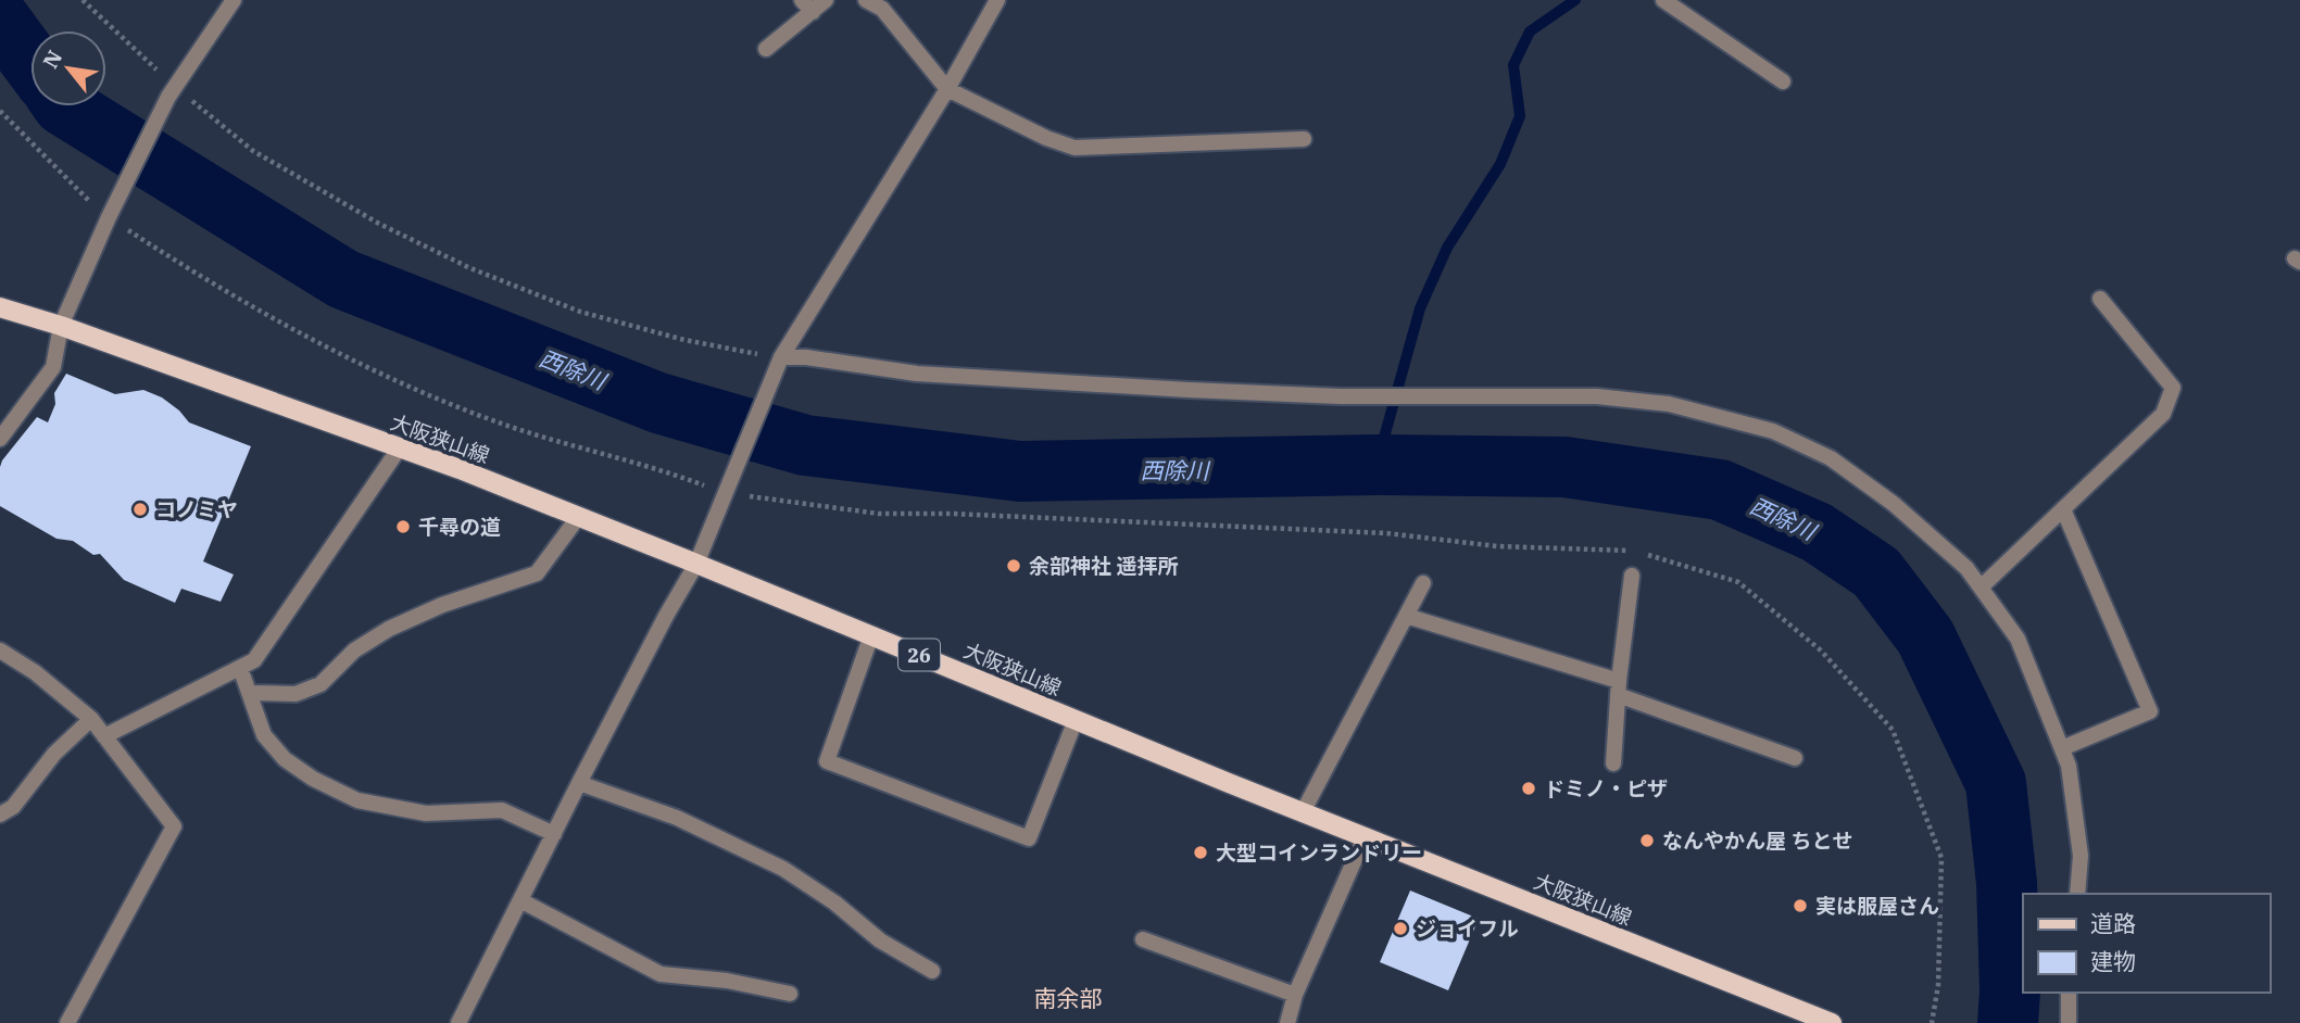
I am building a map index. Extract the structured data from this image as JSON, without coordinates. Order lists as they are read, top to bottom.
{
  "streets": {
    "main road": ["大阪狭山線", "26"]
  },
  "districts": ["南余部"],
  "water": ["西除川"],
  "places": [
    "コノミヤ",
    "千尋の道",
    "余部神社 遥拝所",
    "ドミノ・ピザ",
    "なんやかん屋 ちとせ",
    "大型コインランドリー",
    "実は服屋さん",
    "ジョイフル"
  ],
  "legend": ["道路", "建物"],
  "north": "top left"
}
